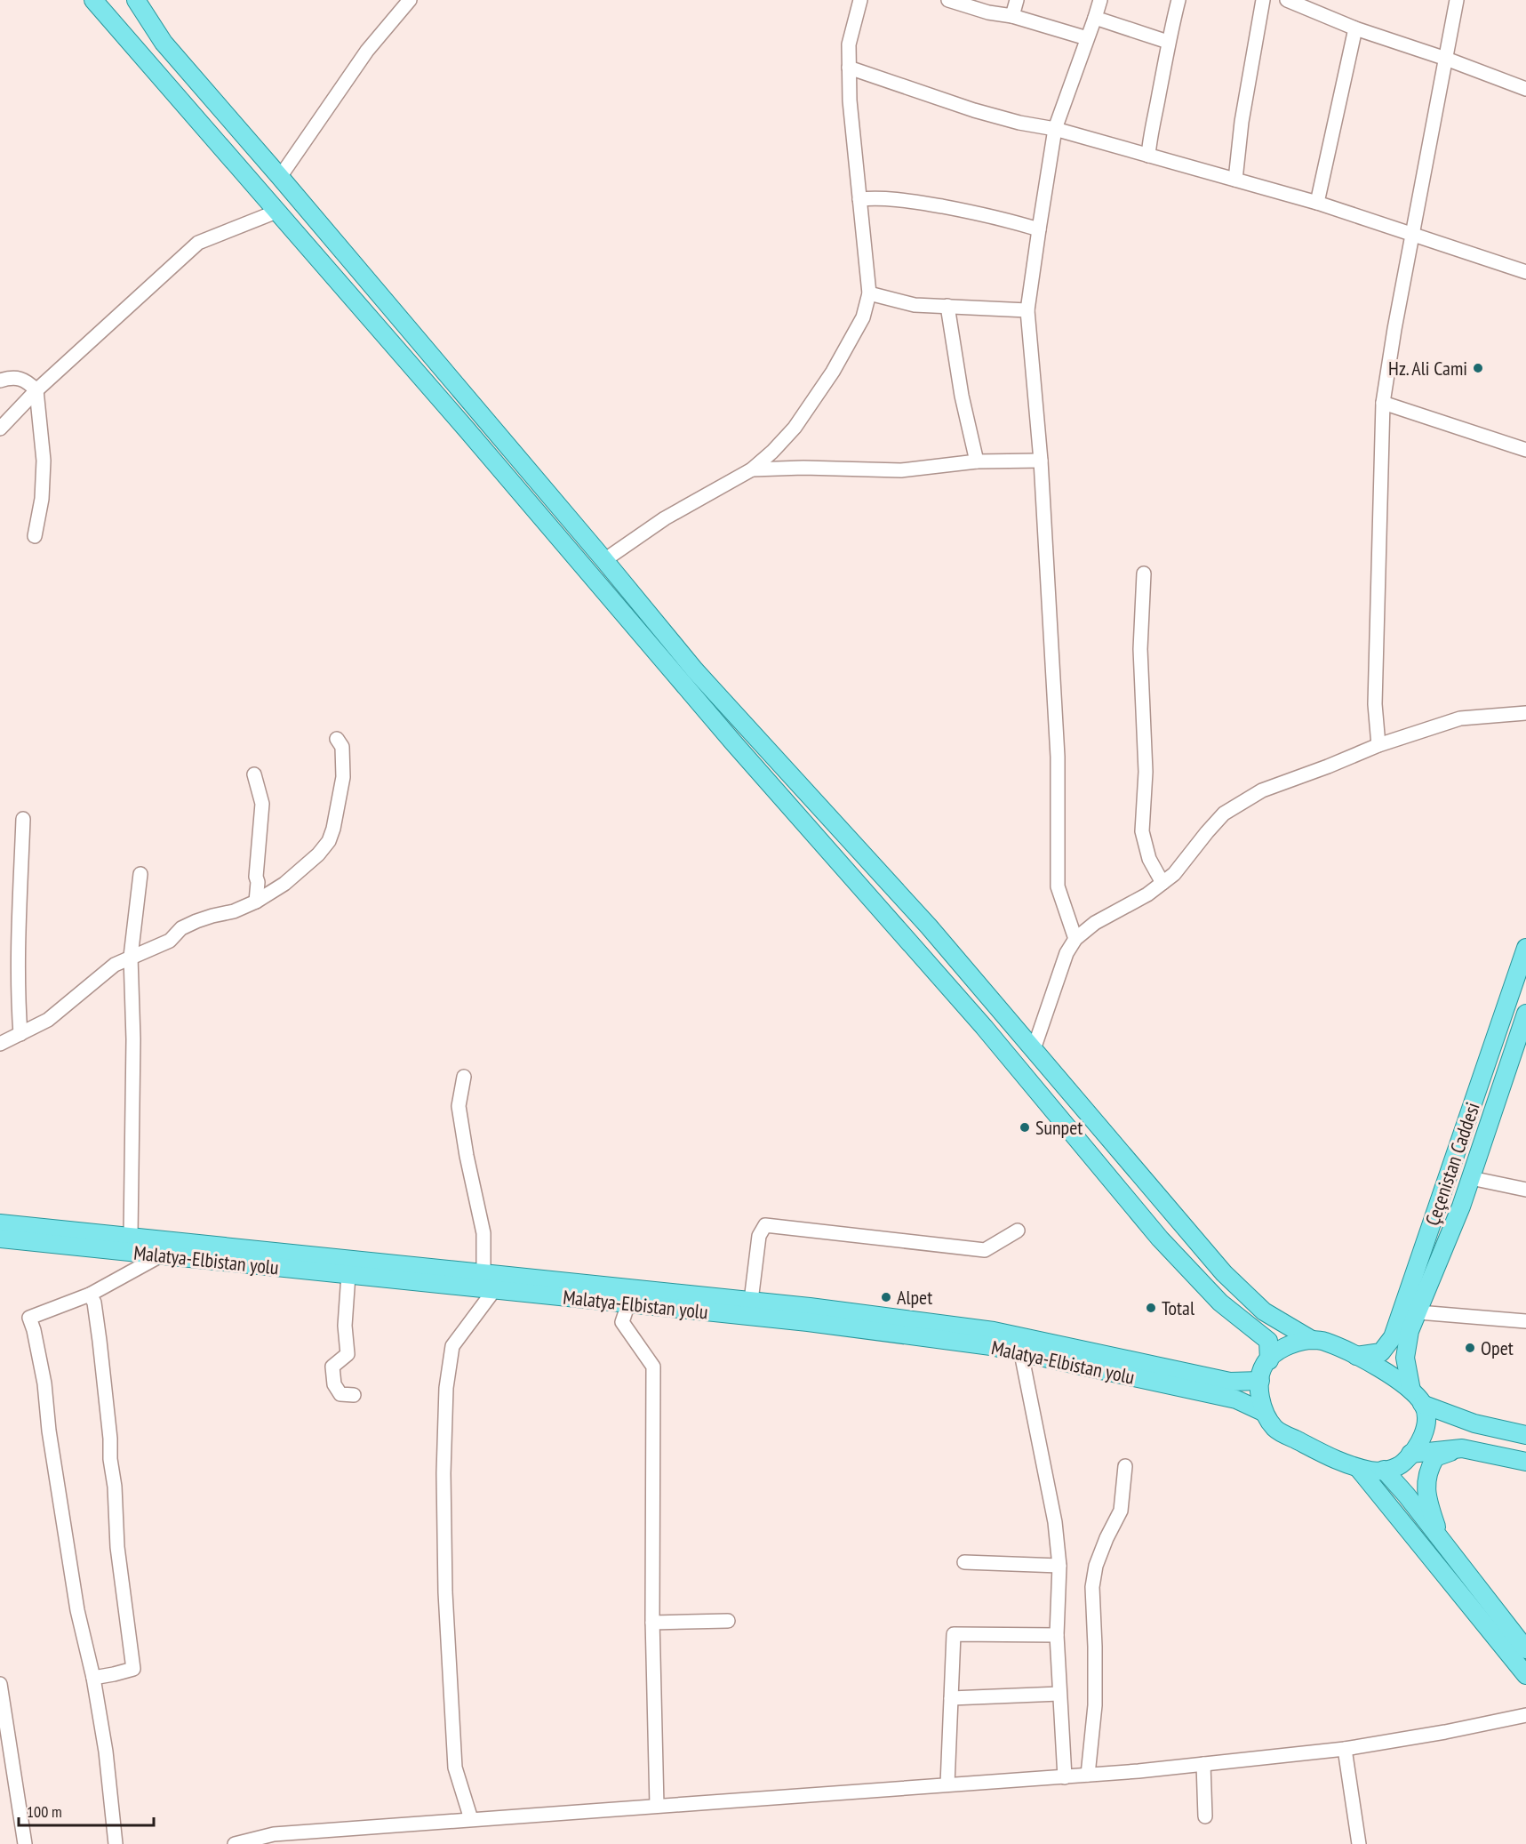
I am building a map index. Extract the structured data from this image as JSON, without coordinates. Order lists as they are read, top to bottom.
{
  "streets": {
    "main road": ["Çeçenistan Caddesi", "Malatya-Elbistan yolu"]
  },
  "crossings": [
    ["Çeçenistan Caddesi", "Malatya-Elbistan yolu"]
  ],
  "places": [
    "Hz. Ali Cami",
    "Sunpet",
    "Alpet",
    "Total",
    "Opet"
  ],
  "scale_bar": "100 m"
}
